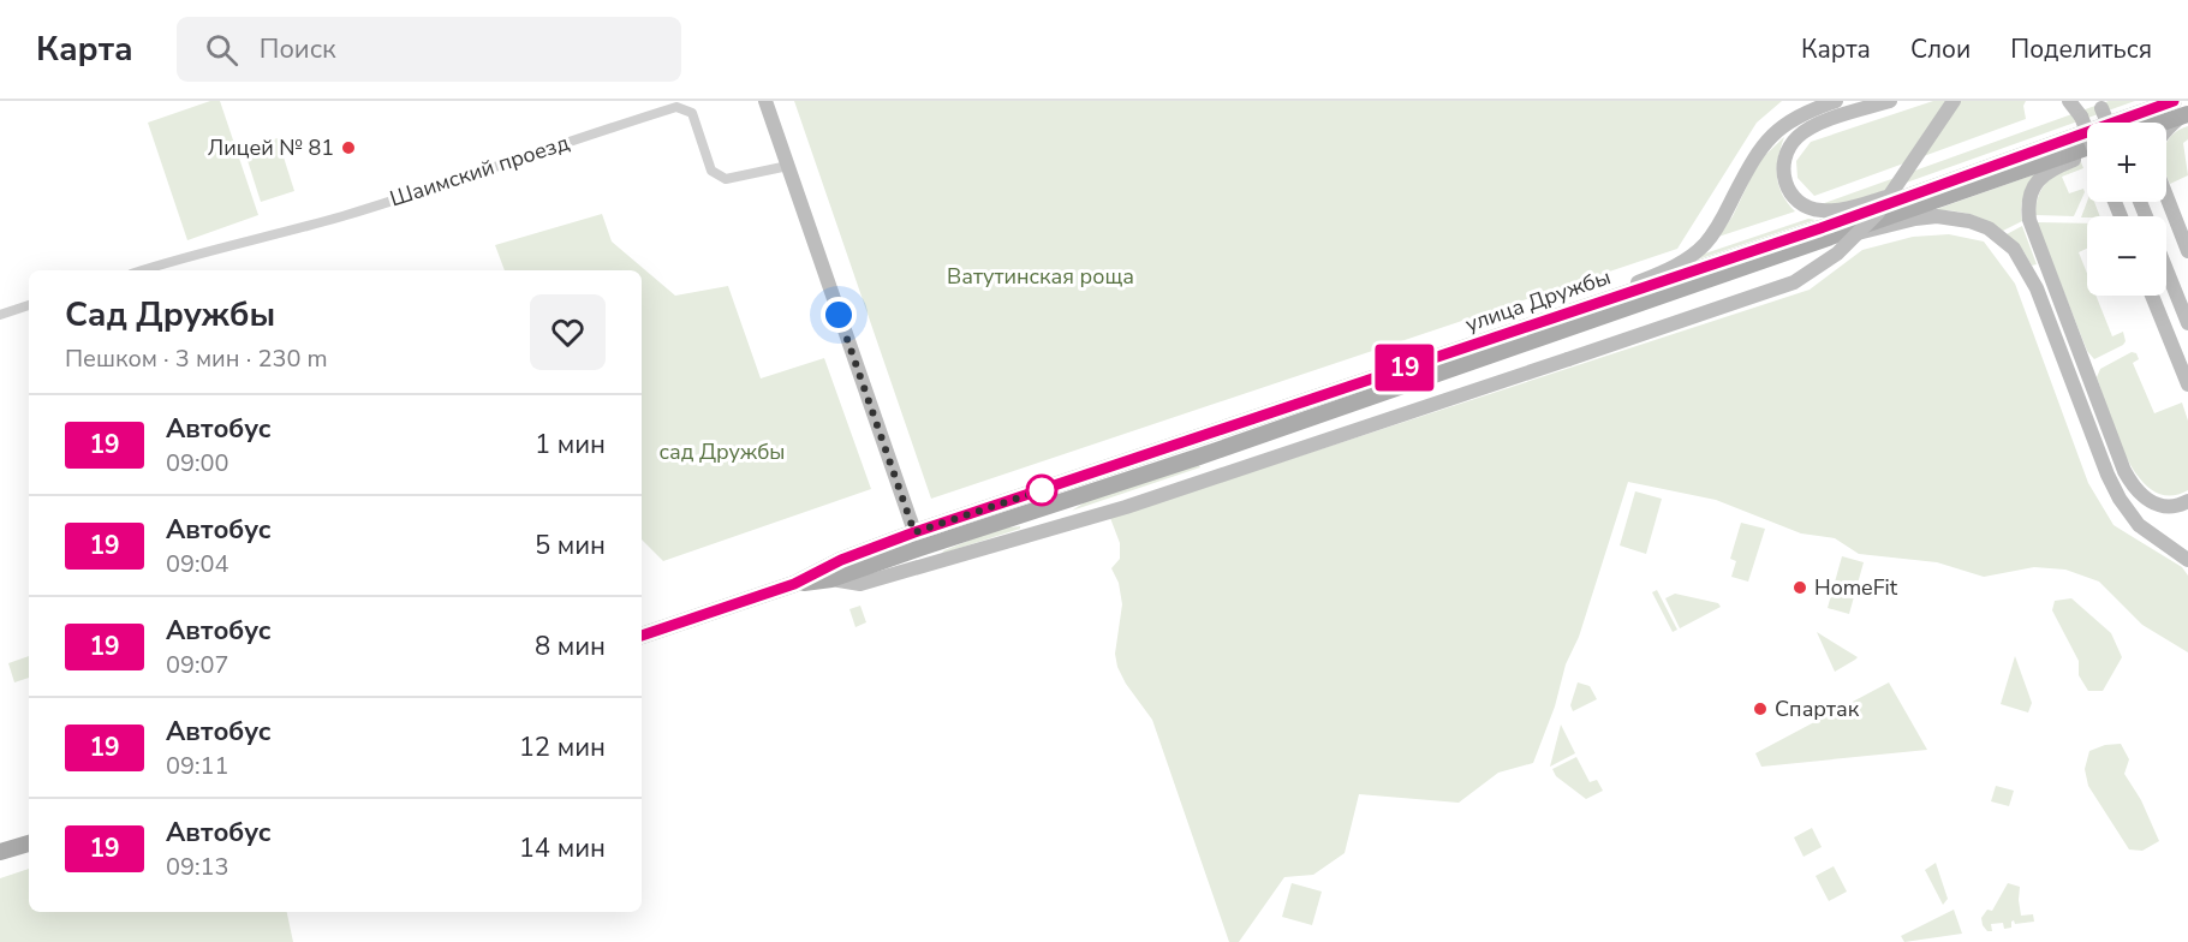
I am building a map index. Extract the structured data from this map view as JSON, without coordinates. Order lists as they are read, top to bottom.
{
  "streets": {
    "main road": ["улица Дружбы"],
    "street": ["Шаимский проезд"]
  },
  "parks": ["Ватутинская роща", "сад Дружбы"],
  "places": ["Лицей № 81", "HomeFit", "Спартак"],
  "lines": ["bus line 19"],
  "page": {
    "header": "Карта",
    "search": "Поиск",
    "nav": ["Карта", "Слои", "Поделиться"],
    "on_map": "19",
    "map_buttons": ["+", "−"],
    "heading": ["Сад Дружбы", "Пешком · 3 мин · 230 m"],
    "list": [
      {
        "mark": "19",
        "name": "Автобус",
        "note": "09:00",
        "value": "1 мин"
      },
      {
        "mark": "19",
        "name": "Автобус",
        "note": "09:04",
        "value": "5 мин"
      },
      {
        "mark": "19",
        "name": "Автобус",
        "note": "09:07",
        "value": "8 мин"
      },
      {
        "mark": "19",
        "name": "Автобус",
        "note": "09:11",
        "value": "12 мин"
      },
      {
        "mark": "19",
        "name": "Автобус",
        "note": "09:13",
        "value": "14 мин"
      }
    ]
  }
}
